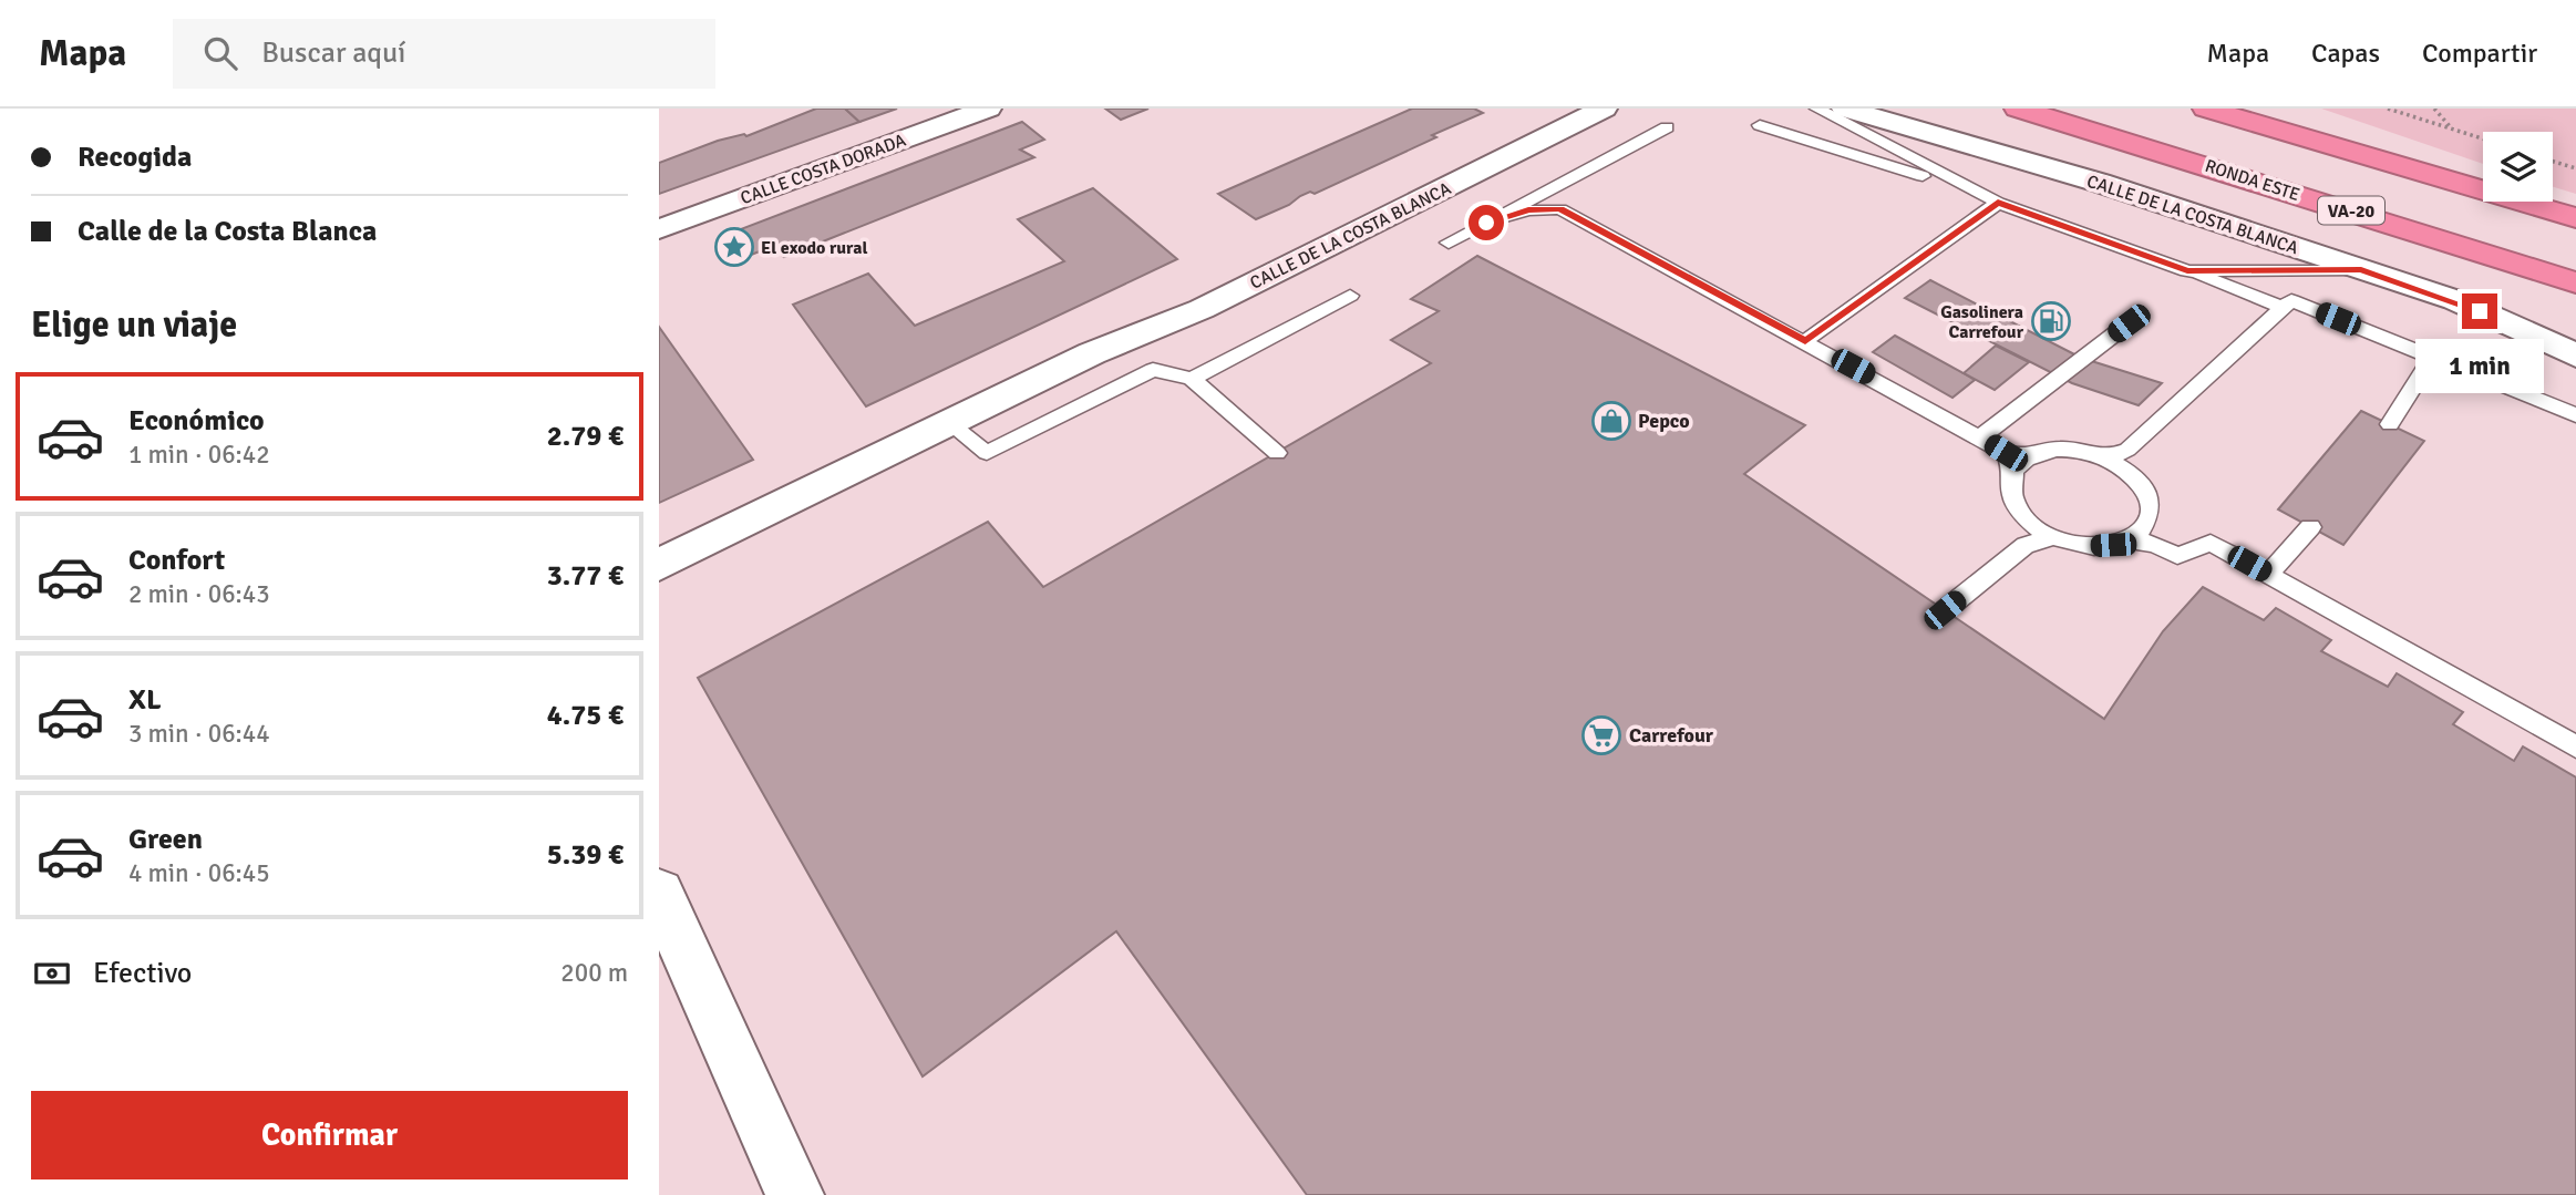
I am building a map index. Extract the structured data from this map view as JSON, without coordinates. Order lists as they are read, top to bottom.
{
  "streets": {
    "highway": ["RONDA ESTE", "VA-20"],
    "street": ["CALLE COSTA DORADA", "CALLE DE LA COSTA BLANCA"]
  },
  "places": {
    "place": ["El exodo rural"],
    "fuel station": ["Gasolinera Carrefour"],
    "shop": ["Pepco"],
    "supermarket": ["Carrefour"]
  },
  "page": {
    "header": "Mapa",
    "search": "Buscar aquí",
    "nav": ["Mapa", "Capas", "Compartir"],
    "banner": ["Recogida", "Calle de la Costa Blanca"],
    "heading": "Elige un viaje",
    "bubble": "1 min",
    "list": [
      {
        "name": "Económico",
        "note": "1 min · 06:42",
        "value": "2.79 €"
      },
      {
        "name": "Confort",
        "note": "2 min · 06:43",
        "value": "3.77 €"
      },
      {
        "name": "XL",
        "note": "3 min · 06:44",
        "value": "4.75 €"
      },
      {
        "name": "Green",
        "note": "4 min · 06:45",
        "value": "5.39 €"
      }
    ],
    "pay": ["Efectivo", "200 m"],
    "buttons": "Confirmar"
  }
}
